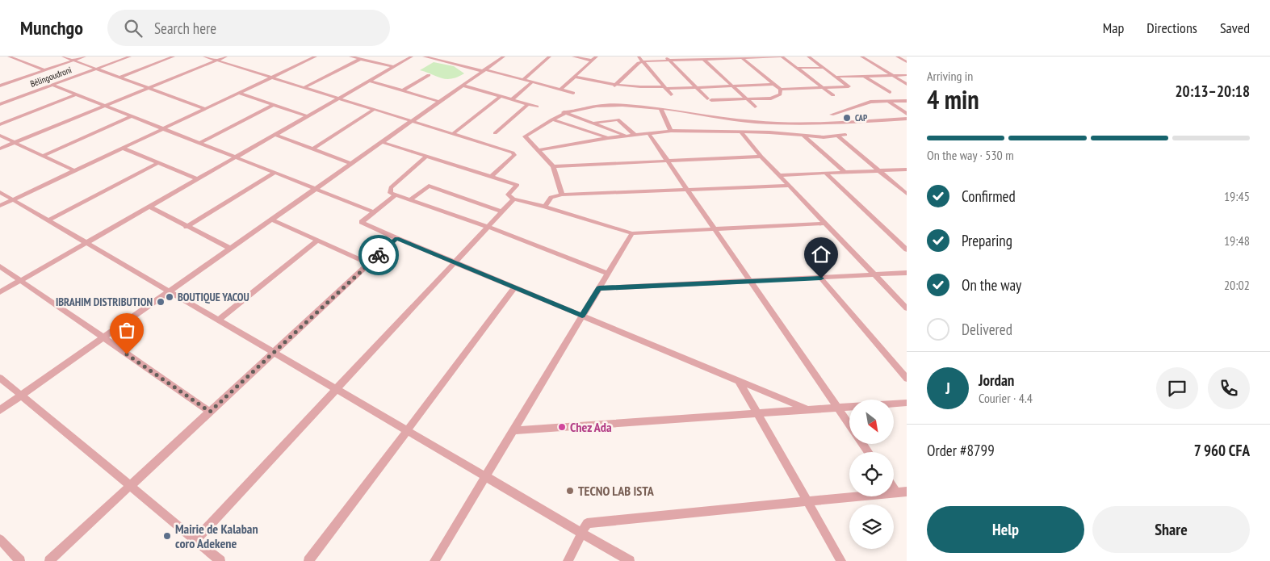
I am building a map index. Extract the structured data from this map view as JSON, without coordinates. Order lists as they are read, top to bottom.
{
  "streets": {
    "street": ["Bélingoudroni"]
  },
  "places": [
    "CAP",
    "BOUTIQUE YACOU",
    "IBRAHIM DISTRIBUTION",
    "Chez Ada",
    "TECNO LAB ISTA",
    "Mairie de Kalaban coro Adekene"
  ],
  "north": "bottom right",
  "page": {
    "header": "Munchgo",
    "search": "Search here",
    "nav": ["Map", "Directions", "Saved"],
    "heading": ["4 min", "Arriving in", "20:13–20:18"],
    "panel": [
      "Jordan",
      "Courier · 4.4",
      "Order #8799",
      "7 960 CFA"
    ],
    "bar": "On the way · 530 m",
    "list": [
      ["Confirmed", "19:45"],
      ["Preparing", "19:48"],
      ["On the way", "20:02"],
      "Delivered"
    ],
    "round": "J",
    "buttons": ["Help", "Share"]
  }
}
